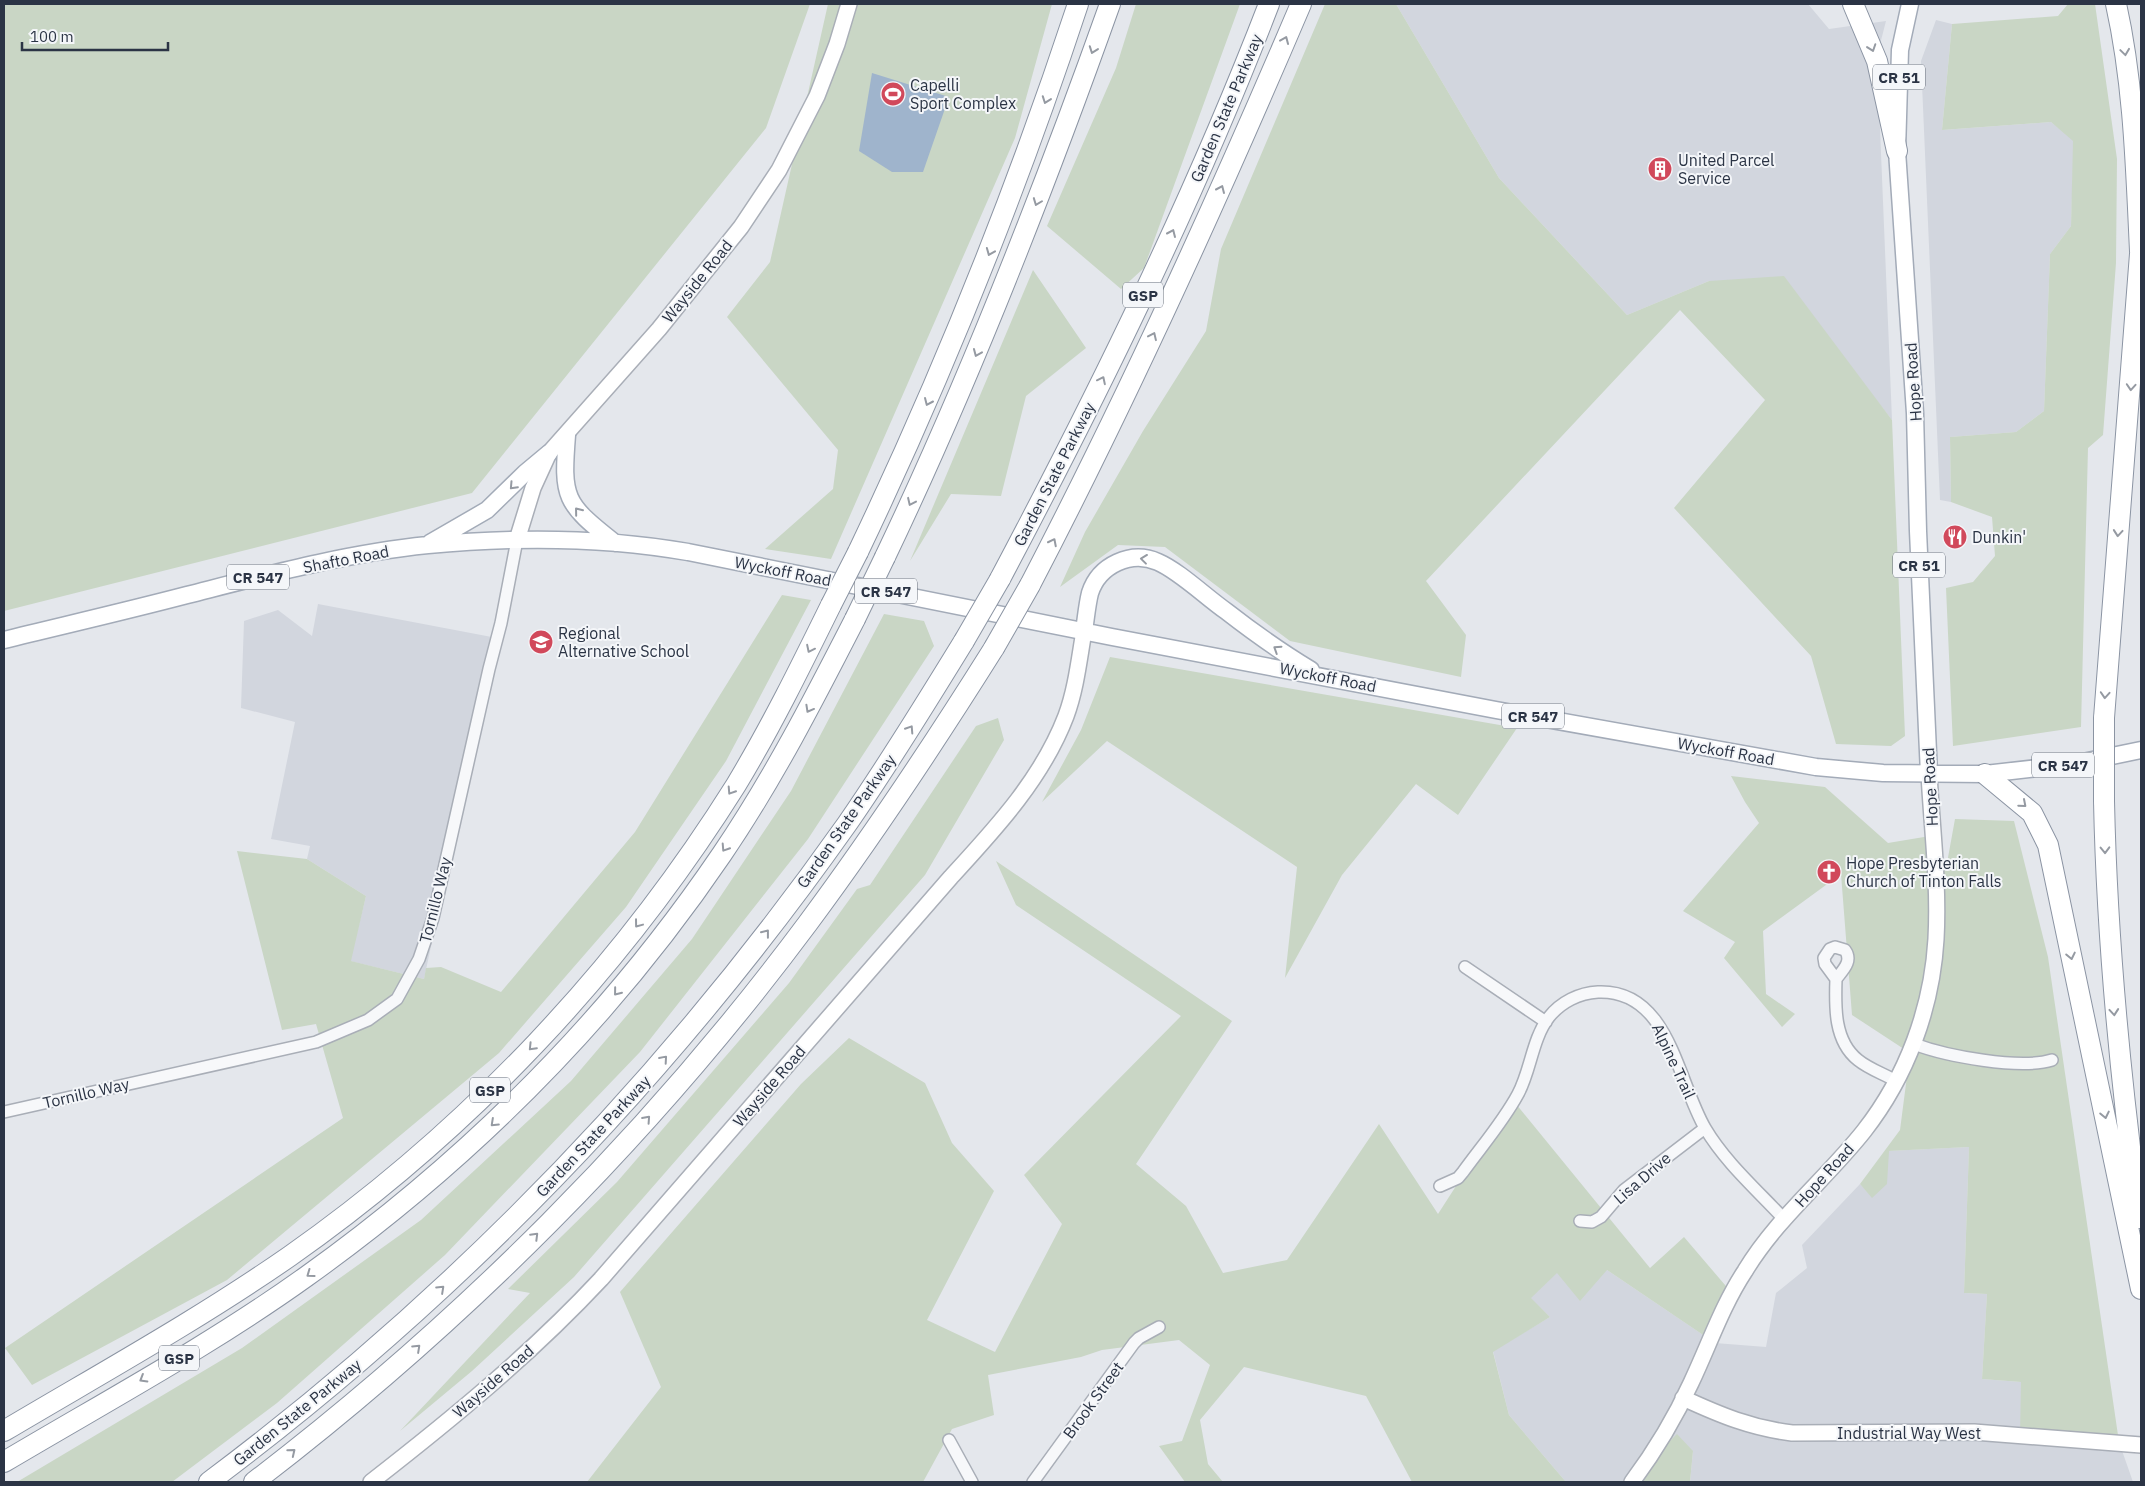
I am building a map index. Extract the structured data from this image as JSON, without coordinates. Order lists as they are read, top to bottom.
{
  "streets": {
    "highway": ["Garden State Parkway", "GSP"],
    "main road": [
      "CR 51",
      "Hope Road",
      "Shafto Road",
      "Wyckoff Road",
      "CR 547"
    ],
    "street": [
      "Wayside Road",
      "Tornillo Way",
      "Alpine Trail",
      "Lisa Drive",
      "Brook Street",
      "Industrial Way West"
    ]
  },
  "crossings": [
    ["Wayside Road", "Shafto Road"],
    ["Wayside Road", "Wyckoff Road"],
    ["Wayside Road", "Tornillo Way"],
    ["Hope Road", "Wyckoff Road"],
    ["Hope Road", "Alpine Trail"],
    ["Hope Road", "Industrial Way West"],
    ["Shafto Road", "Wyckoff Road"],
    ["Shafto Road", "Tornillo Way"],
    ["Wyckoff Road", "Tornillo Way"],
    ["Alpine Trail", "Lisa Drive"]
  ],
  "places": {
    "sports": ["Capelli Sport Complex"],
    "building": ["United Parcel Service"],
    "restaurant": ["Dunkin'"],
    "school or university": ["Regional Alternative School"],
    "church": ["Hope Presbyterian Church of Tinton Falls"]
  },
  "scale_bar": "100 m"
}
